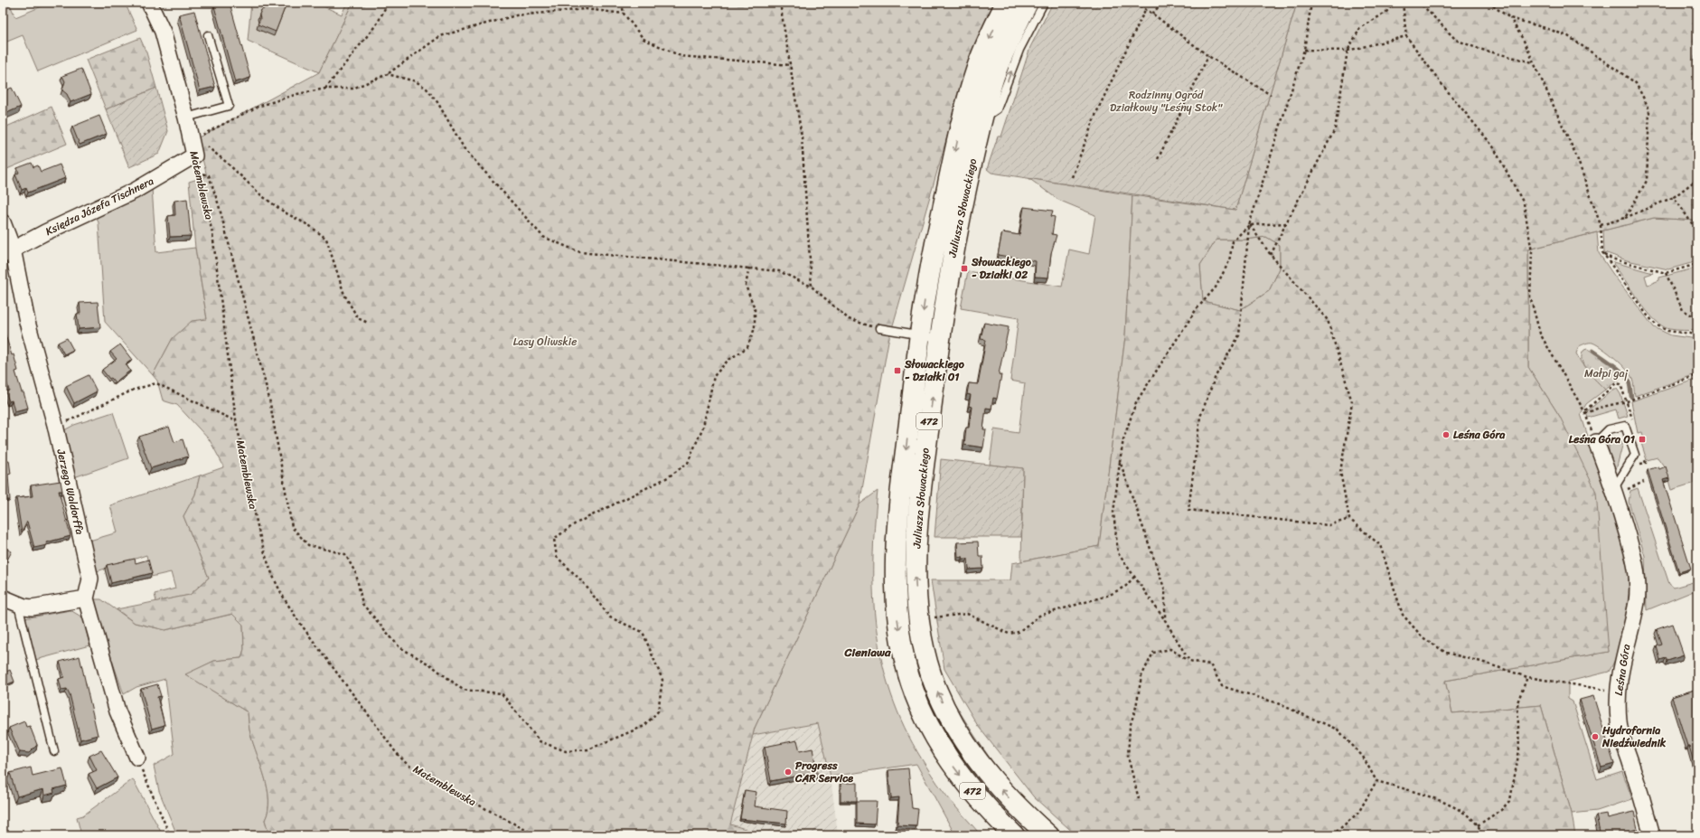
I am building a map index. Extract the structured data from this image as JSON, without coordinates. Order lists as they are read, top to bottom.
{
  "streets": {
    "main road": ["Juliusza Słowackiego", "472"],
    "street": [
      "Matemblewska",
      "Księdza Józefa Tischnera",
      "Jerzego Waldorffa",
      "Leśna Góra"
    ]
  },
  "crossings": [
    ["Matemblewska", "Księdza Józefa Tischnera"],
    ["Księdza Józefa Tischnera", "Jerzego Waldorffa"]
  ],
  "districts": ["Cieniawa"],
  "parks": ["Rodzinny Ogród Działkowy \"Leśny Stok\"", "Lasy Oliwskie", "Małpi gaj"],
  "places": {
    "transit": ["Słowackiego - Działki 02", "Słowackiego - Działki 01", "Leśna Góra 01"],
    "other": ["Leśna Góra", "Hydrofornia Niedźwiednik", "Progress CAR Service"]
  }
}
